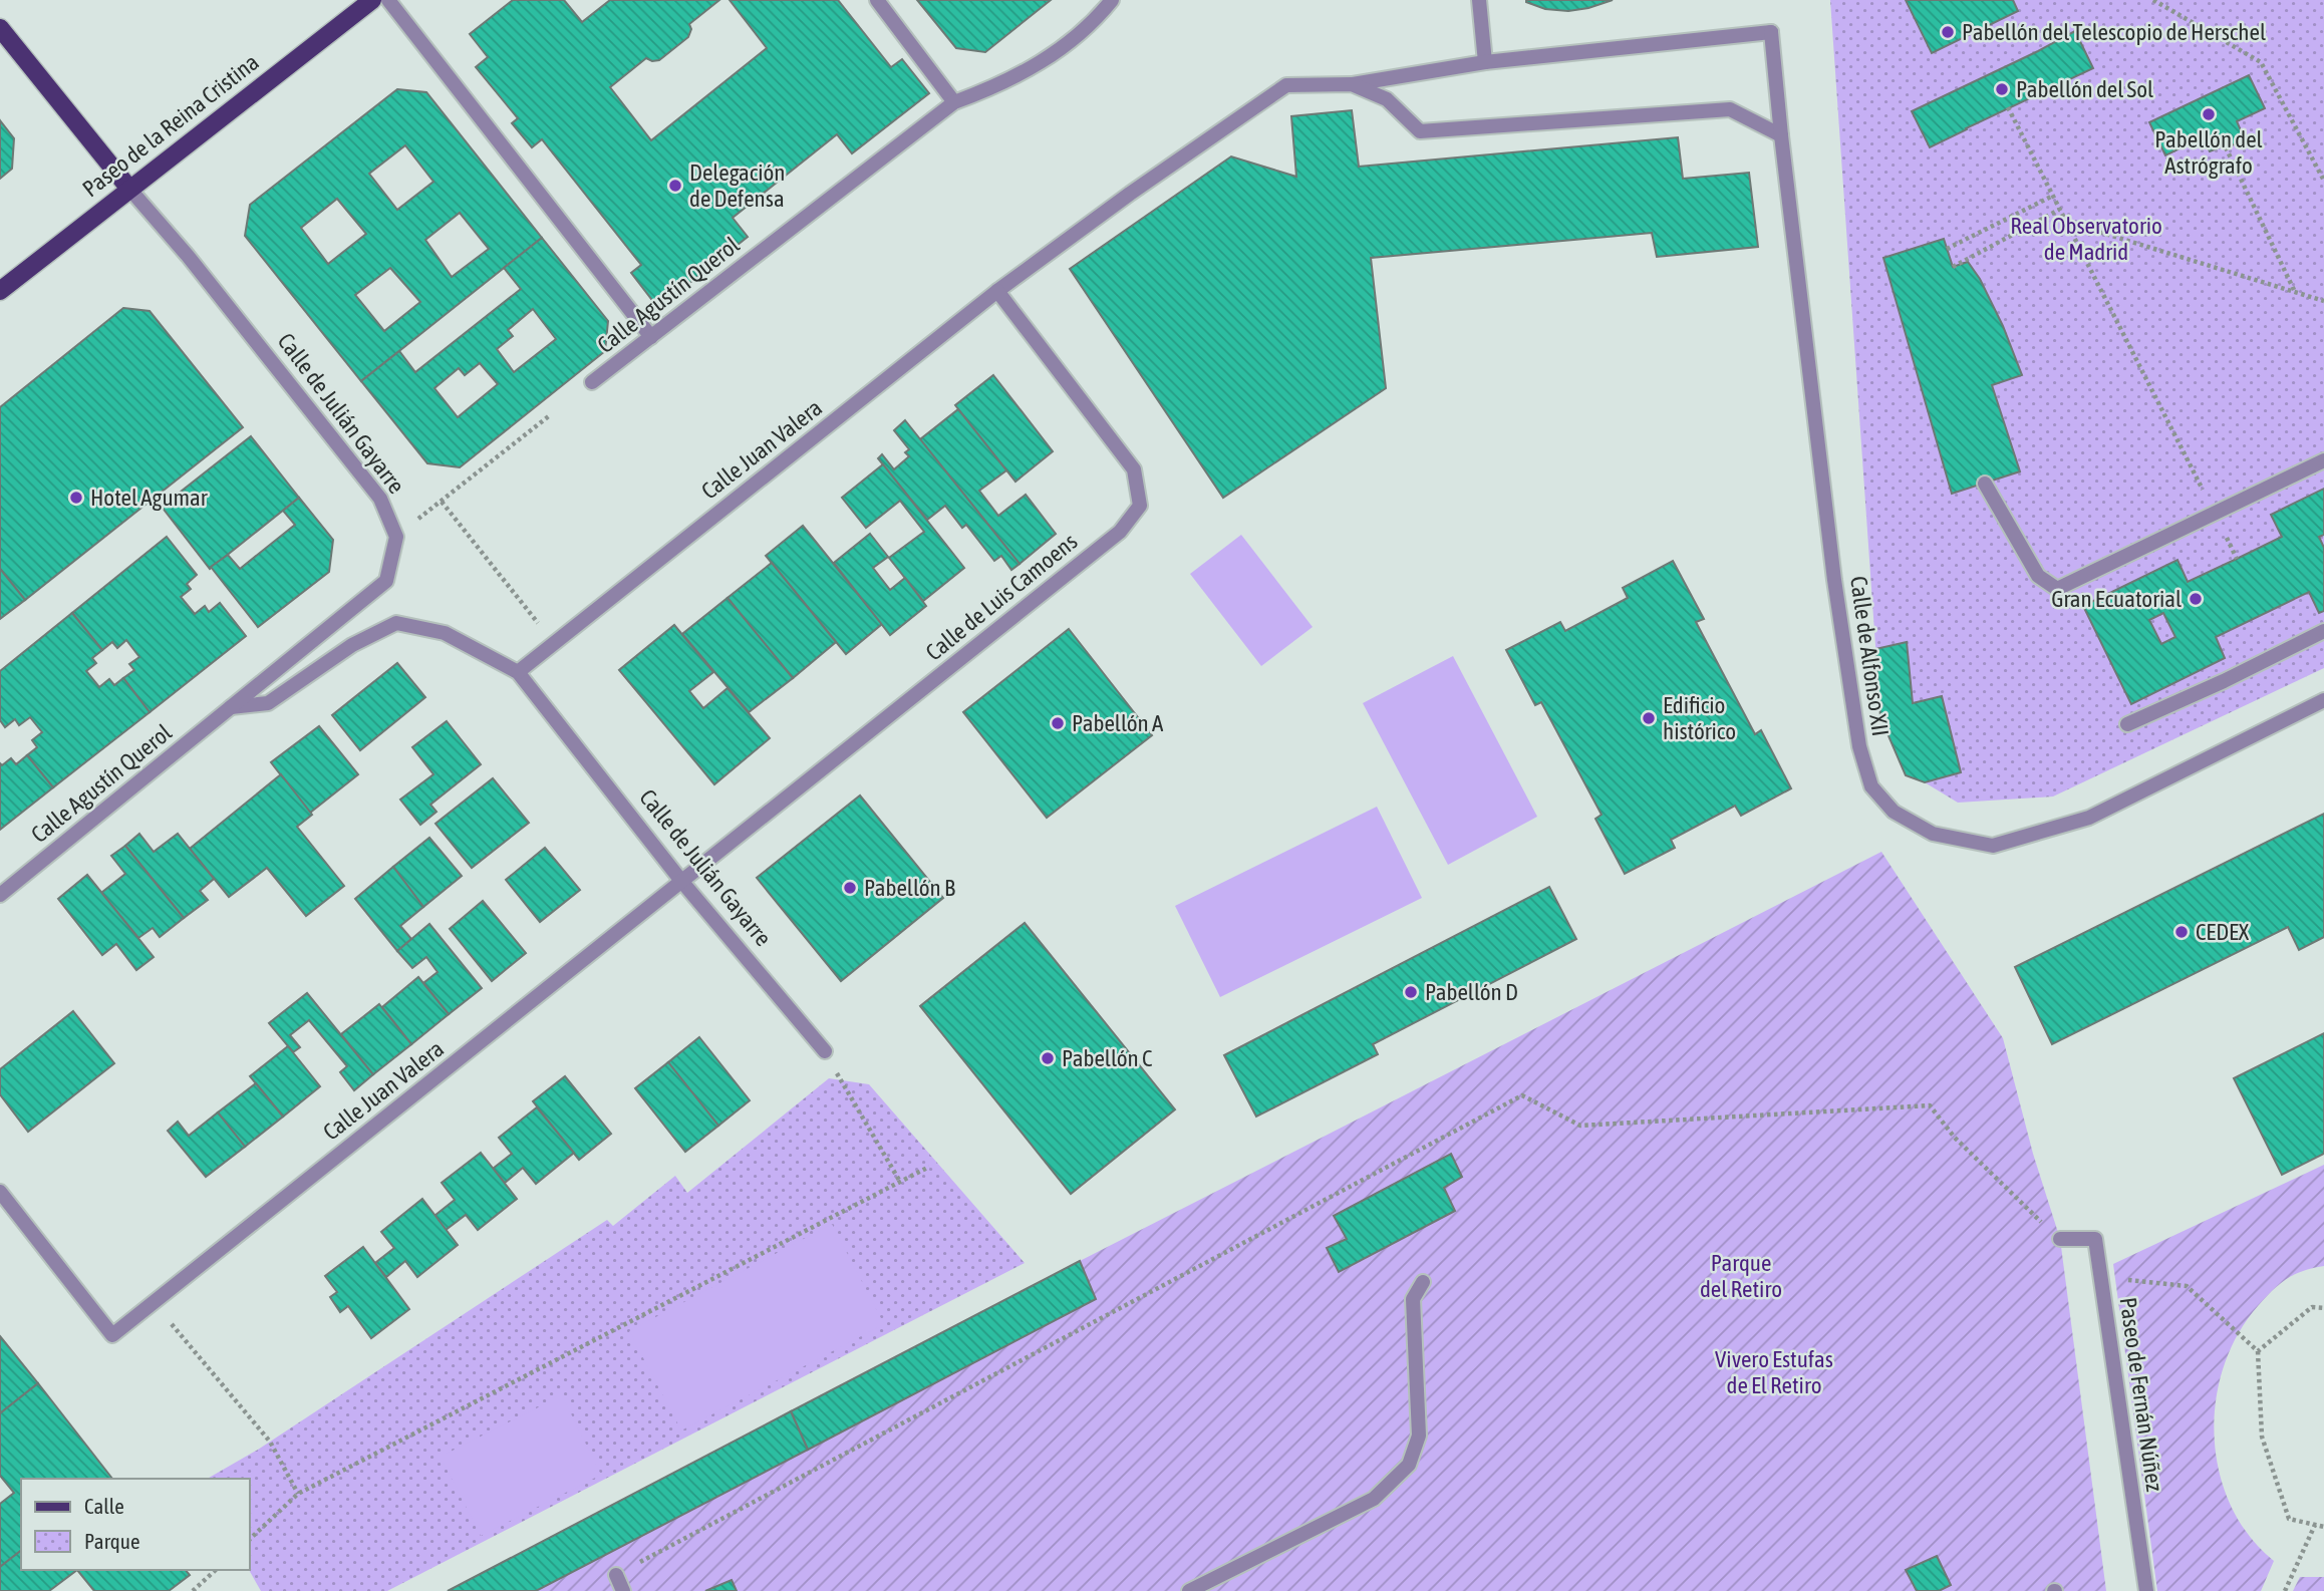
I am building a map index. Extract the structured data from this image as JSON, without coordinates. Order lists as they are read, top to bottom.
{
  "streets": {
    "main road": ["Paseo de la Reina Cristina", "Calle de Julián Gayarre"],
    "street": [
      "Calle Agustín Querol",
      "Calle Juan Valera",
      "Calle de Luis Camoens",
      "Calle de Alfonso XII",
      "Paseo de Fernán Núñez"
    ]
  },
  "crossings": [
    ["Paseo de la Reina Cristina", "Calle de Julián Gayarre"],
    ["Calle Agustín Querol", "Calle de Julián Gayarre"],
    ["Calle de Julián Gayarre", "Calle Juan Valera"],
    ["Calle de Julián Gayarre", "Calle de Luis Camoens"],
    ["Calle Juan Valera", "Calle de Luis Camoens"],
    ["Calle Juan Valera", "Calle de Alfonso XII"]
  ],
  "parks": ["Real Observatorio de Madrid", "Parque del Retiro", "Vivero Estufas de El Retiro"],
  "places": [
    "Pabellón del Telescopio de Herschel",
    "Pabellón del Sol",
    "Pabellón del Astrógrafo",
    "Delegación de Defensa",
    "Hotel Agumar",
    "Gran Ecuatorial",
    "Edificio histórico",
    "Pabellón A",
    "Pabellón B",
    "CEDEX",
    "Pabellón D",
    "Pabellón C"
  ],
  "legend": ["Calle", "Parque"]
}
